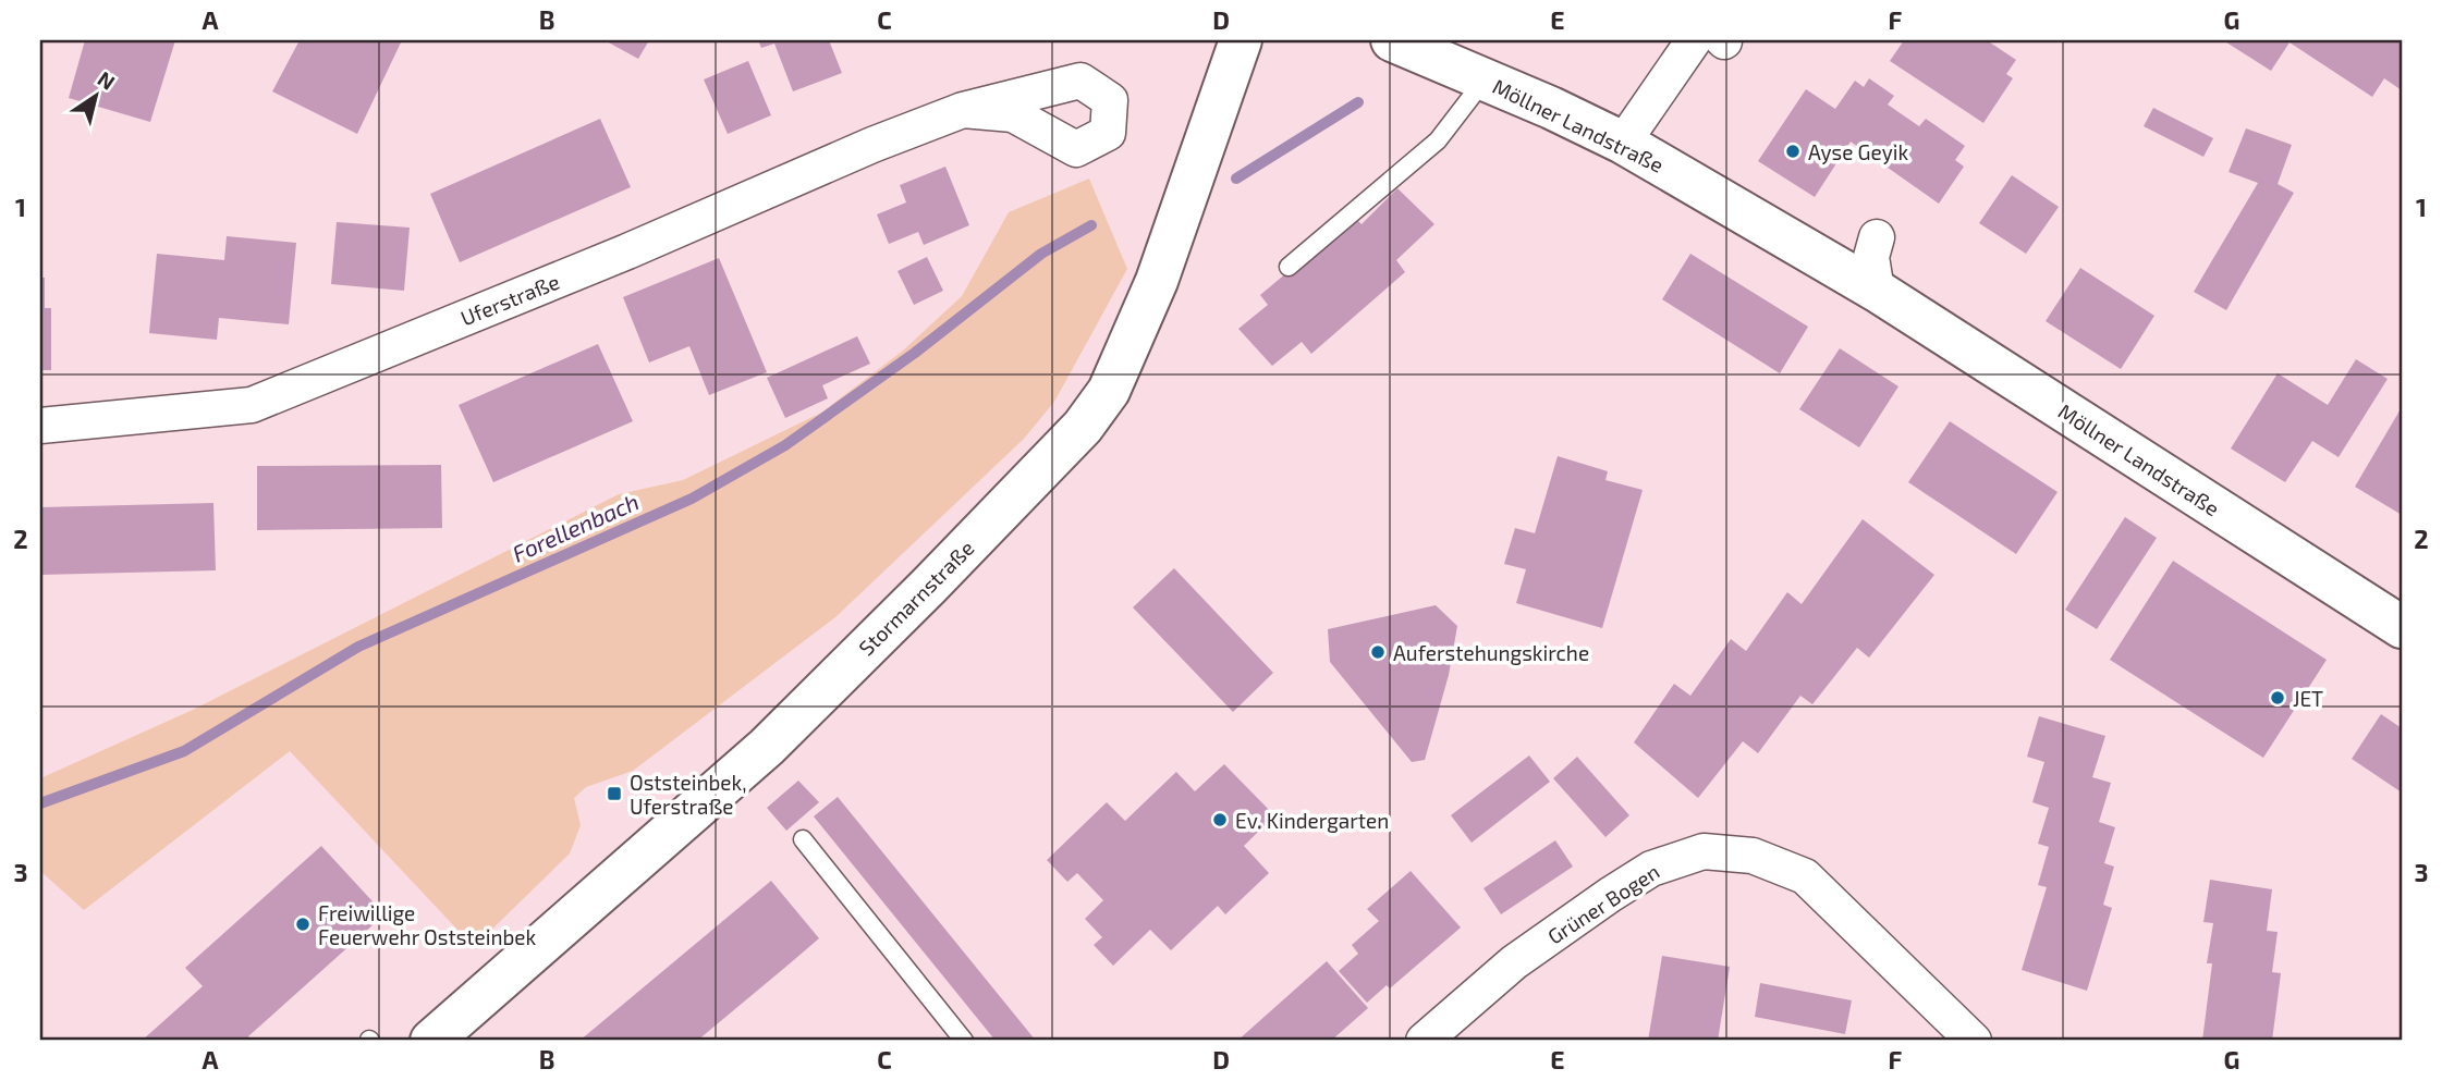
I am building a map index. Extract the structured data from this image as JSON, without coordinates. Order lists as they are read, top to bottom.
{
  "streets": {
    "street": [
      "Möllner Landstraße",
      "Uferstraße",
      "Stormarnstraße",
      "Grüner Bogen"
    ]
  },
  "water": ["Forellenbach"],
  "places": {
    "other": [
      "Ayse Geyik",
      "Auferstehungskirche",
      "JET",
      "Ev. Kindergarten",
      "Freiwillige Feuerwehr Oststeinbek"
    ],
    "transit": ["Oststeinbek, Uferstraße"]
  },
  "north": "top right",
  "grid": {
    "columns": [
      "A",
      "B",
      "C",
      "D",
      "E",
      "F",
      "G"
    ],
    "rows": ["1", "2", "3"]
  }
}
